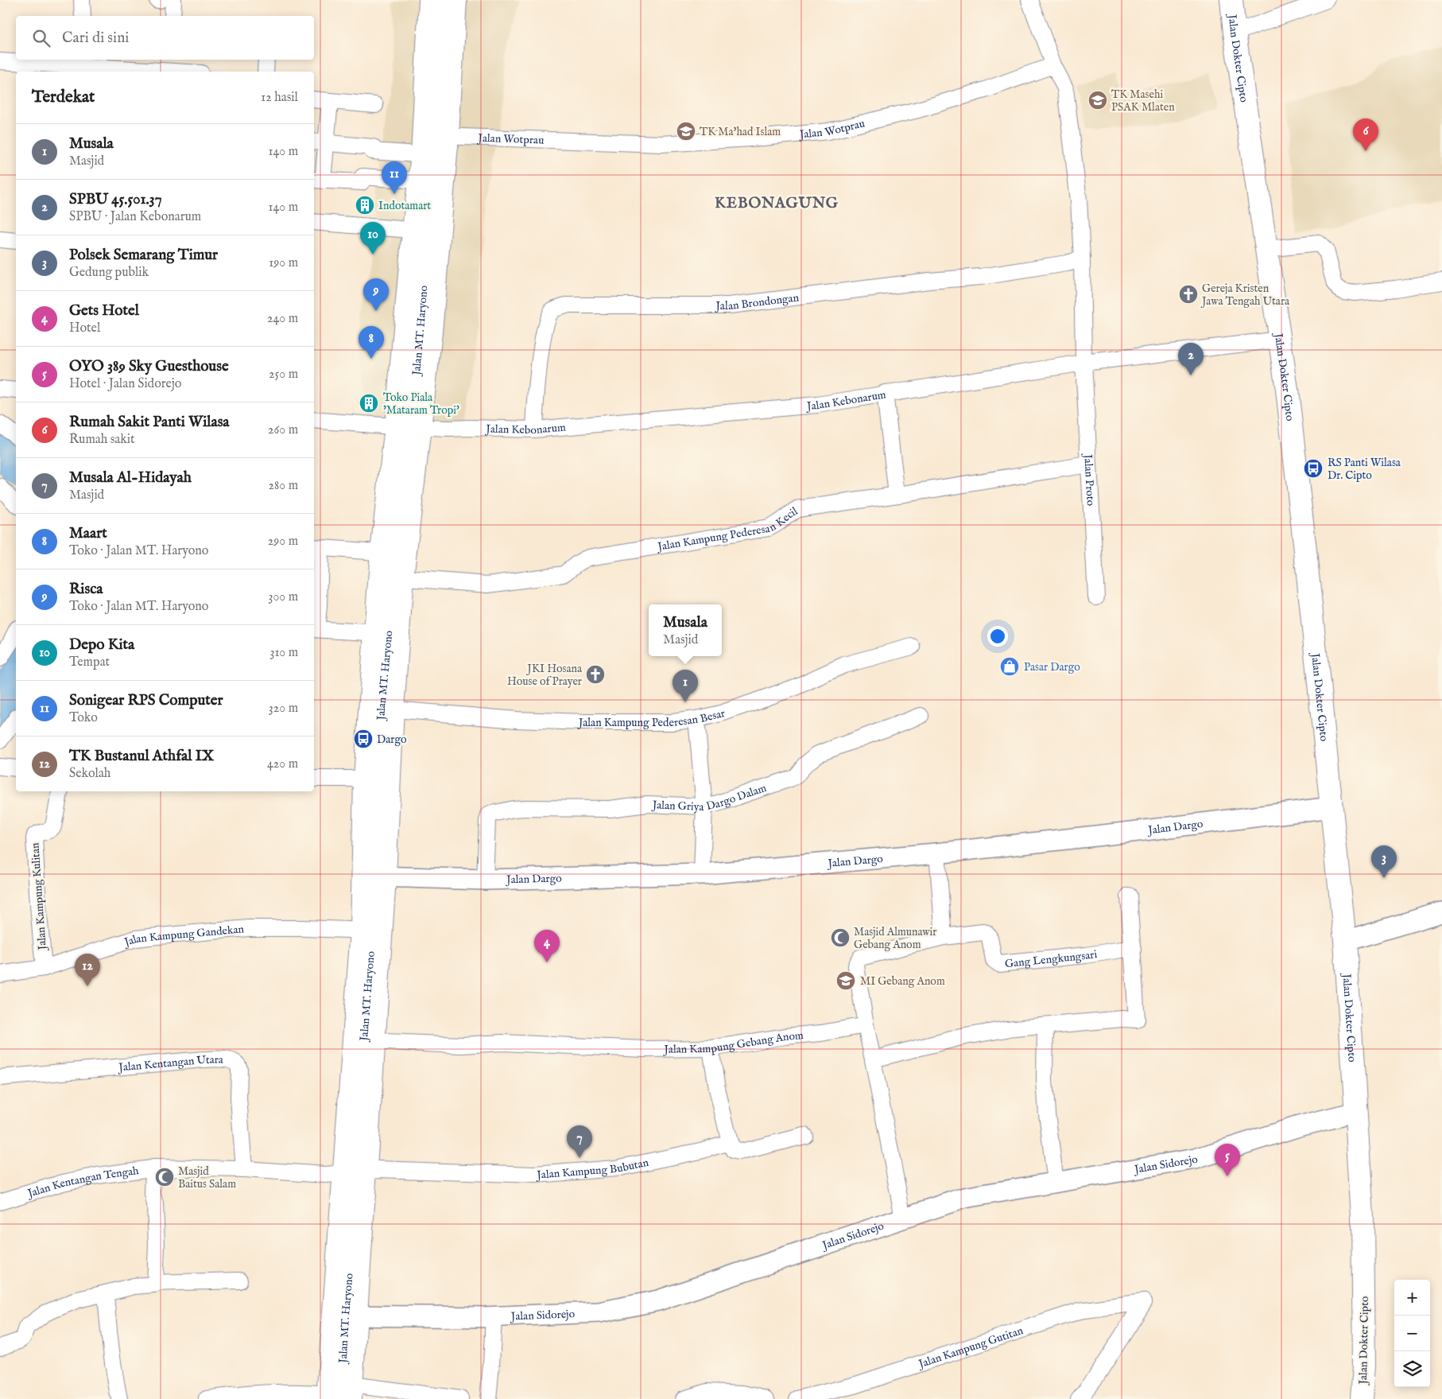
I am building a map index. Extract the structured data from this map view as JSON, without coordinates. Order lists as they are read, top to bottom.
{
  "streets": {
    "main road": ["Jalan Dokter Cipto", "Jalan MT. Haryono"],
    "street": [
      "Jalan Wotprau",
      "Jalan Brondongan",
      "Jalan Kebonarum",
      "Jalan Proto",
      "Jalan Kampung Pederesan Kecil",
      "Jalan Kampung Pederesan Besar",
      "Jalan Griya Dargo Dalam",
      "Jalan Dargo",
      "Jalan Kampung Kulitan",
      "Jalan Kampung Gandekan",
      "Gang Lengkungsari",
      "Jalan Kampung Gebang Anom",
      "Jalan Kentangan Utara",
      "Jalan Sidorejo",
      "Jalan Kampung Bubutan",
      "Jalan Kentangan Tengah",
      "Jalan Kampung Gutitan"
    ]
  },
  "crossings": [
    ["Jalan Dokter Cipto", "Jalan Kebonarum"],
    ["Jalan Dokter Cipto", "Jalan Dargo"],
    ["Jalan Dokter Cipto", "Jalan Sidorejo"],
    ["Jalan Wotprau", "Jalan MT. Haryono"],
    ["Jalan Wotprau", "Jalan Proto"],
    ["Jalan Brondongan", "Jalan Kebonarum"],
    ["Jalan Brondongan", "Jalan Proto"],
    ["Jalan MT. Haryono", "Jalan Kebonarum"],
    ["Jalan MT. Haryono", "Jalan Kampung Pederesan Kecil"],
    ["Jalan MT. Haryono", "Jalan Kampung Pederesan Besar"],
    ["Jalan MT. Haryono", "Jalan Dargo"],
    ["Jalan MT. Haryono", "Jalan Kampung Gandekan"],
    ["Jalan MT. Haryono", "Jalan Kampung Gebang Anom"],
    ["Jalan MT. Haryono", "Jalan Sidorejo"],
    ["Jalan MT. Haryono", "Jalan Kampung Bubutan"],
    ["Jalan MT. Haryono", "Jalan Kentangan Tengah"],
    ["Jalan Kebonarum", "Jalan Proto"],
    ["Jalan Proto", "Jalan Kampung Pederesan Kecil"],
    ["Jalan Griya Dargo Dalam", "Jalan Dargo"],
    ["Jalan Kampung Kulitan", "Jalan Kampung Gandekan"],
    ["Jalan Kentangan Utara", "Jalan Kentangan Tengah"],
    ["Jalan Kampung Bubutan", "Jalan Kentangan Tengah"]
  ],
  "districts": ["KEBONAGUNG"],
  "places": {
    "school or university": ["TK Masehi PSAK Mlaten", "TK Ma'had Islam", "MI Gebang Anom"],
    "building": ["Indotamart", "Toko Piala 'Mataram Tropi'"],
    "church": ["Gereja Kristen Jawa Tengah Utara", "JKI Hosana House of Prayer"],
    "bus stop": ["RS Panti Wilasa Dr. Cipto", "Dargo"],
    "shop": ["Pasar Dargo"],
    "mosque": ["Masjid Almunawir Gebang Anom", "Masjid Baitus Salam"]
  },
  "page": {
    "search": "Cari di sini",
    "heading": ["Terdekat", "12 hasil"],
    "pins": [
      "6",
      "11",
      "10",
      "9",
      "8",
      "2",
      "1",
      "3",
      "4",
      "12",
      "7",
      "5"
    ],
    "list": [
      {
        "mark": "1",
        "name": "Musala",
        "note": "Masjid",
        "value": "140 m"
      },
      {
        "mark": "2",
        "name": "SPBU 45.501.37",
        "note": "SPBU · Jalan Kebonarum",
        "value": "140 m"
      },
      {
        "mark": "3",
        "name": "Polsek Semarang Timur",
        "note": "Gedung publik",
        "value": "190 m"
      },
      {
        "mark": "4",
        "name": "Gets Hotel",
        "note": "Hotel",
        "value": "240 m"
      },
      {
        "mark": "5",
        "name": "OYO 389 Sky Guesthouse",
        "note": "Hotel · Jalan Sidorejo",
        "value": "250 m"
      },
      {
        "mark": "6",
        "name": "Rumah Sakit Panti Wilasa",
        "note": "Rumah sakit",
        "value": "260 m"
      },
      {
        "mark": "7",
        "name": "Musala Al-Hidayah",
        "note": "Masjid",
        "value": "280 m"
      },
      {
        "mark": "8",
        "name": "Maart",
        "note": "Toko · Jalan MT. Haryono",
        "value": "290 m"
      },
      {
        "mark": "9",
        "name": "Risca",
        "note": "Toko · Jalan MT. Haryono",
        "value": "300 m"
      },
      {
        "mark": "10",
        "name": "Depo Kita",
        "note": "Tempat",
        "value": "310 m"
      },
      {
        "mark": "11",
        "name": "Sonigear RPS Computer",
        "note": "Toko",
        "value": "320 m"
      },
      {
        "mark": "12",
        "name": "TK Bustanul Athfal IX",
        "note": "Sekolah",
        "value": "420 m"
      }
    ],
    "popup": ["Musala", "Masjid"],
    "map_buttons": ["+", "−"]
  }
}
